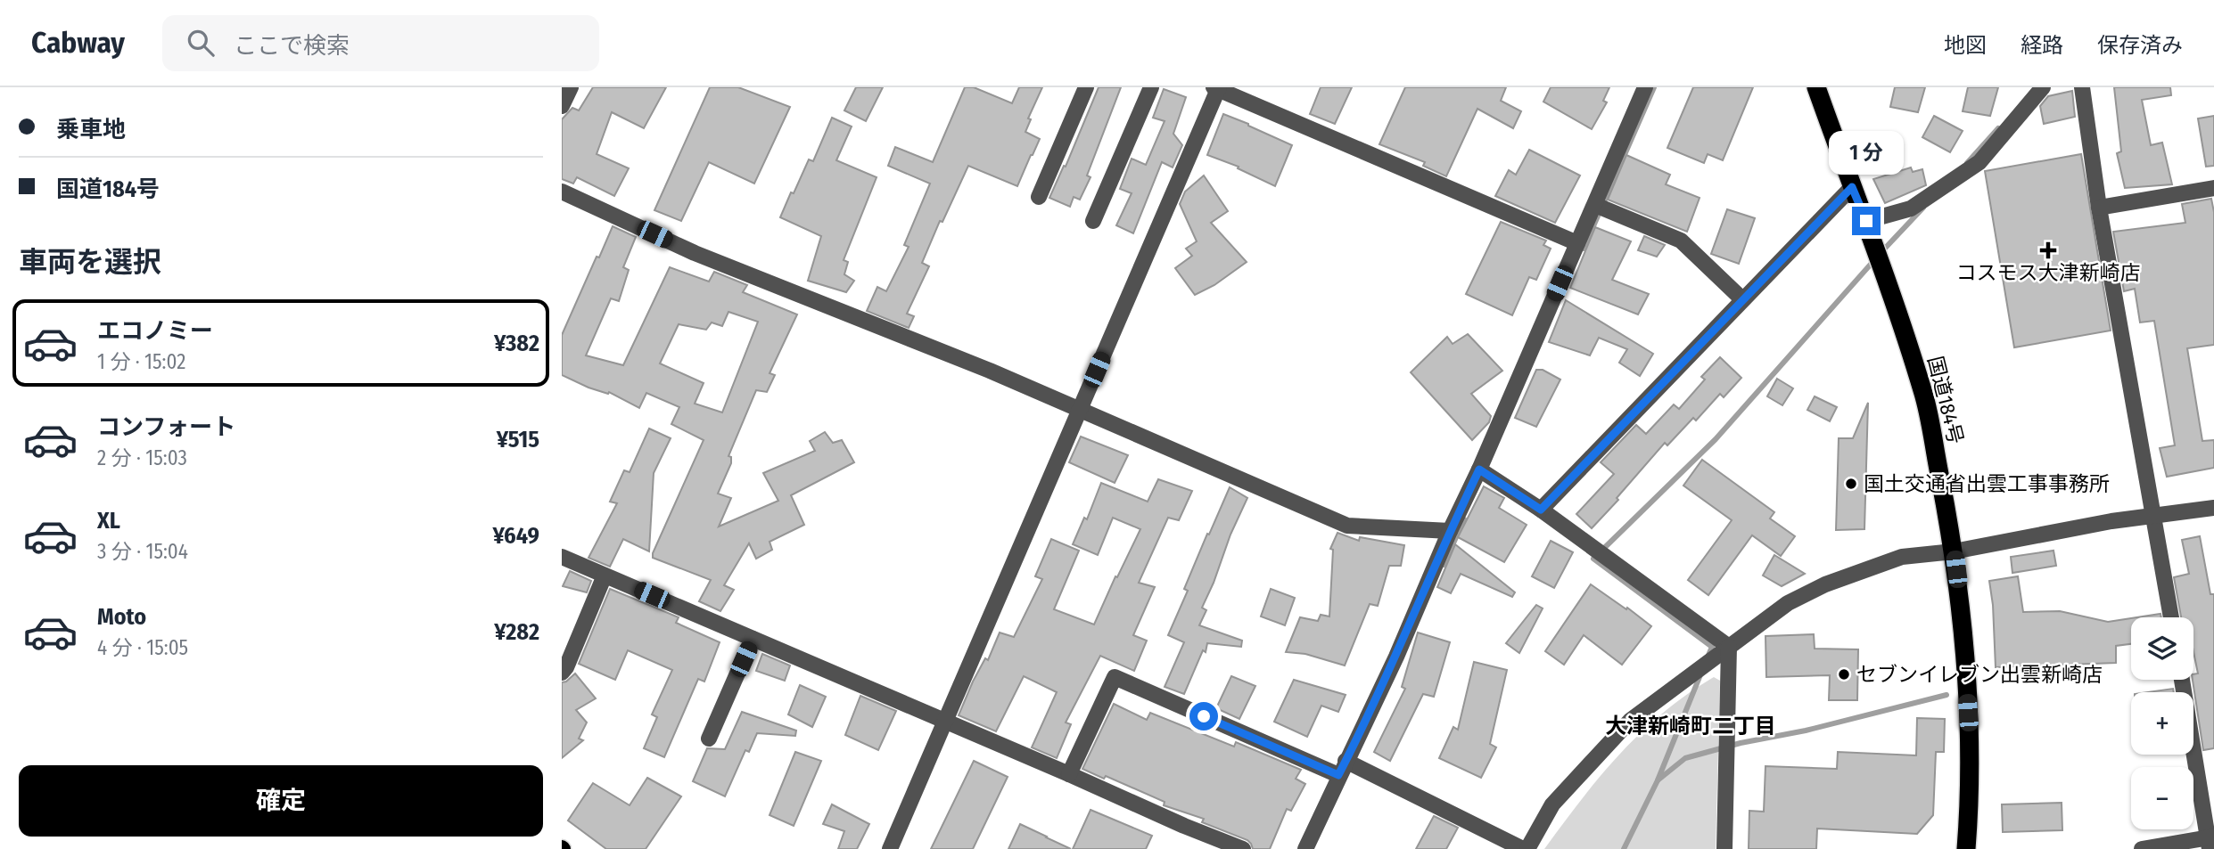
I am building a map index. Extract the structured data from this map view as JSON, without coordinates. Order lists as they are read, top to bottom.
{
  "streets": {
    "highway": ["国道184号"]
  },
  "districts": ["大津新崎町二丁目"],
  "places": {
    "health": ["コスモス大津新崎店"],
    "other": ["国土交通省出雲工事事務所", "セブンイレブン出雲新崎店"]
  },
  "page": {
    "header": "Cabway",
    "search": "ここで検索",
    "nav": ["地図", "経路", "保存済み"],
    "banner": ["乗車地", "国道184号"],
    "bubble": "1 分",
    "heading": "車両を選択",
    "list": [
      {
        "name": "エコノミー",
        "note": "1 分 · 15:02",
        "value": "¥382"
      },
      {
        "name": "コンフォート",
        "note": "2 分 · 15:03",
        "value": "¥515"
      },
      {
        "name": "XL",
        "note": "3 分 · 15:04",
        "value": "¥649"
      },
      {
        "name": "Moto",
        "note": "4 分 · 15:05",
        "value": "¥282"
      }
    ],
    "map_buttons": ["+", "−"],
    "buttons": "確定"
  }
}
